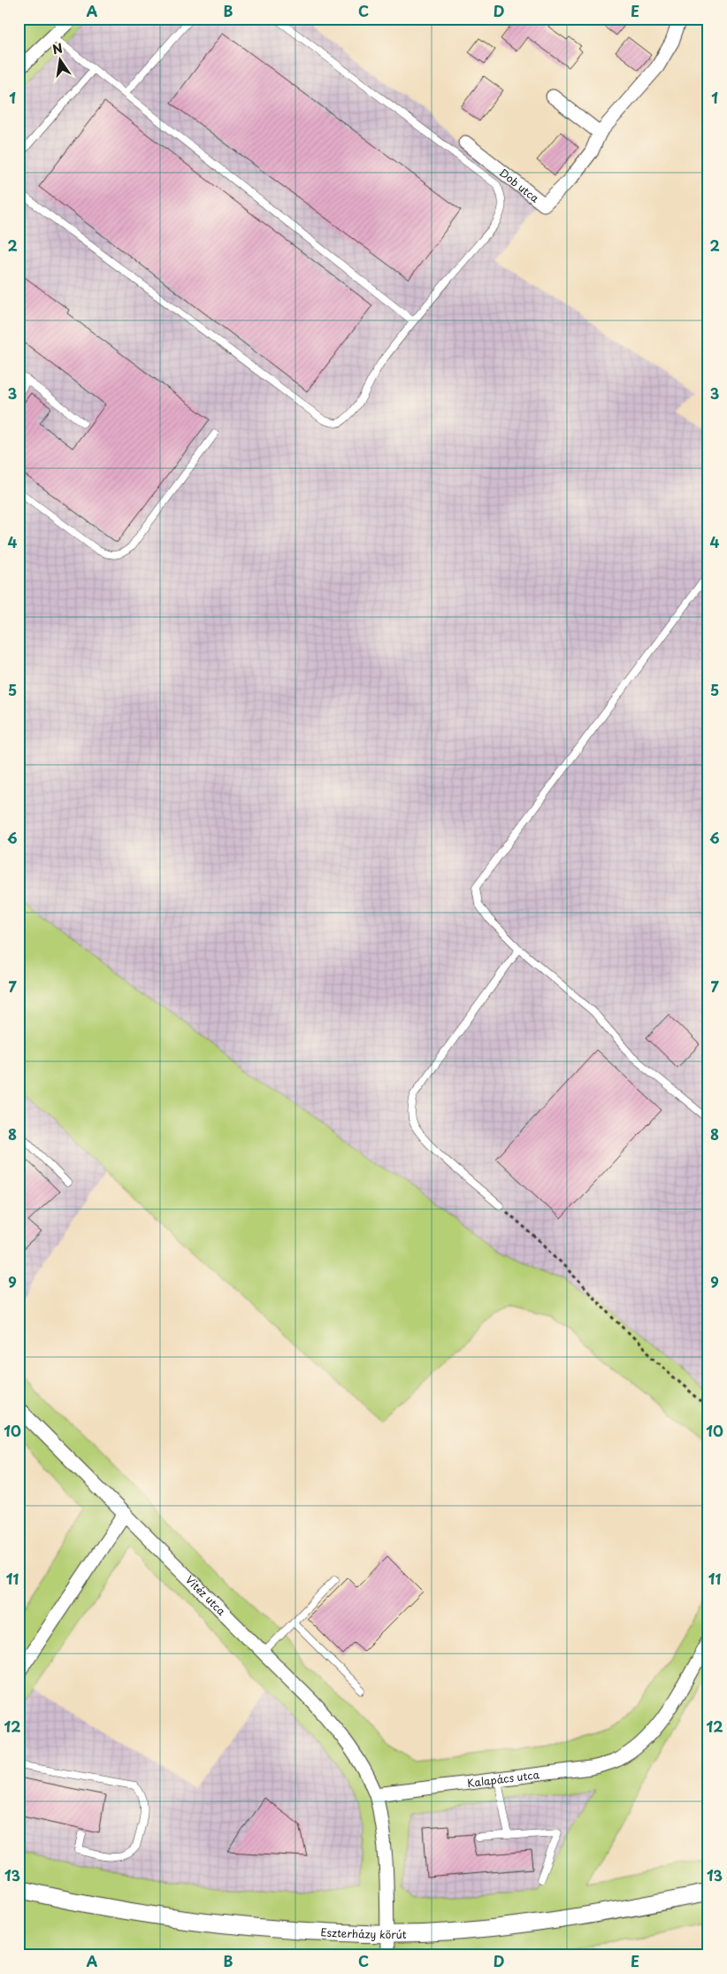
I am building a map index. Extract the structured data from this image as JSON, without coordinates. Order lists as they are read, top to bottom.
{
  "streets": {
    "street": [
      "Dob utca",
      "Vitéz utca",
      "Kalapács utca",
      "Eszterházy körút"
    ]
  },
  "crossings": [
    ["Vitéz utca", "Kalapács utca"]
  ],
  "north": "top",
  "grid": {
    "columns": [
      "A",
      "B",
      "C",
      "D",
      "E"
    ],
    "rows": [
      "1",
      "2",
      "3",
      "4",
      "5",
      "6",
      "7",
      "8",
      "9",
      "10",
      "11",
      "12",
      "13"
    ]
  }
}
